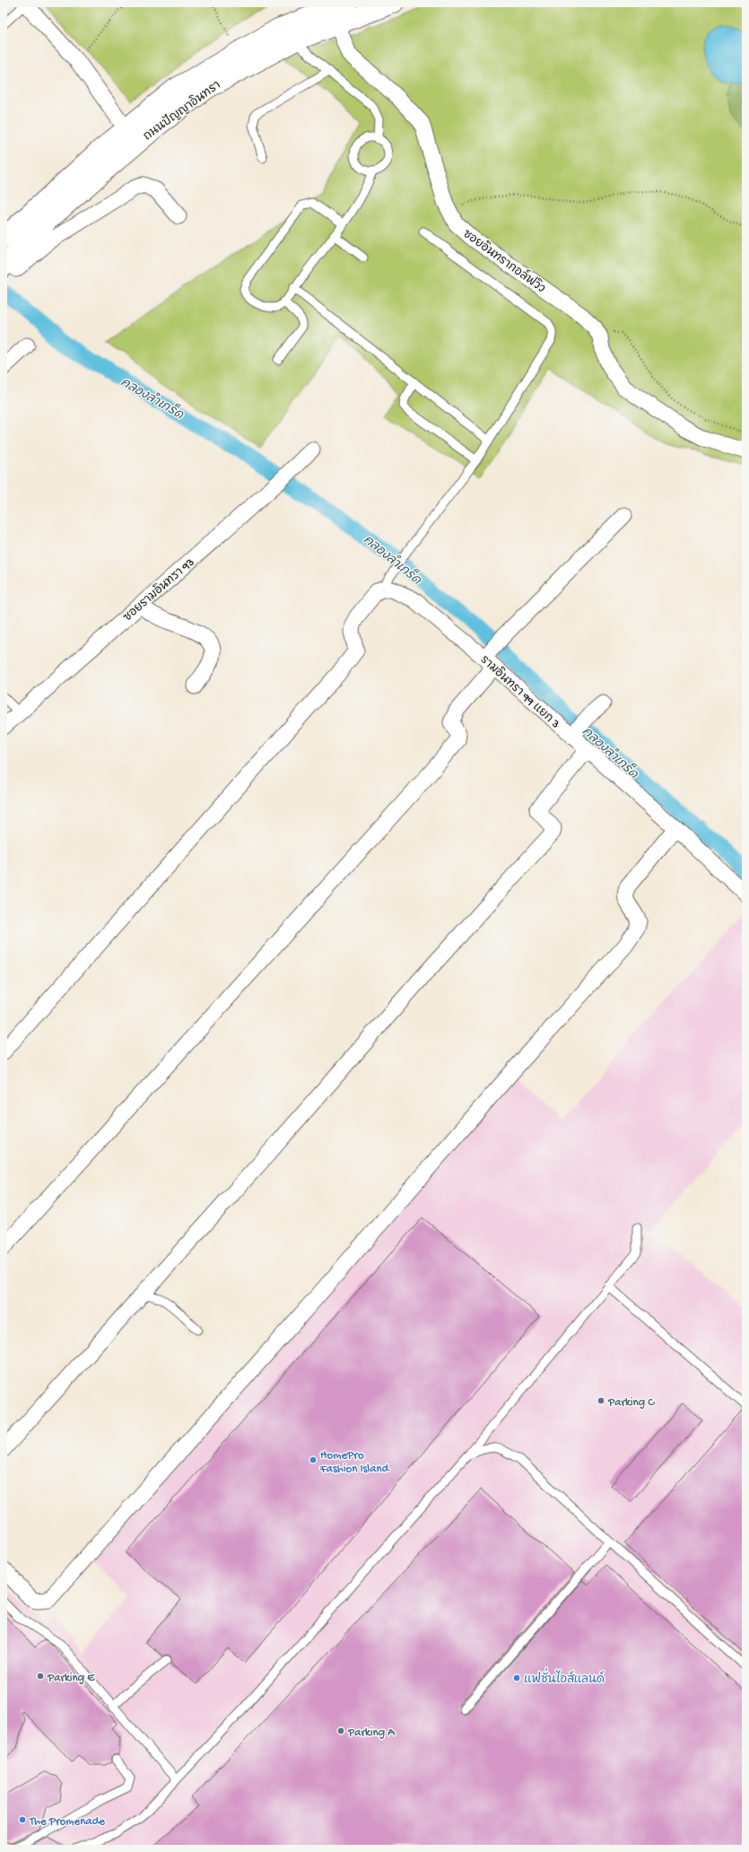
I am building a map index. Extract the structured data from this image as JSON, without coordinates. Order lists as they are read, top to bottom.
{
  "streets": {
    "main road": ["ถนนปัญญาอินทรา"],
    "street": ["ซอยอินทรากอล์ฟวิว", "ซอยรามอินทรา 93", "รามอินทรา 99 แยก 3"]
  },
  "crossings": [
    ["ถนนปัญญาอินทรา", "ซอยอินทรากอล์ฟวิว"]
  ],
  "water": ["คลองลำเกร็ด"],
  "places": [
    "Parking C",
    "HomePro Fashion Island",
    "Parking E",
    "แฟชั่นไอส์แลนด์",
    "Parking A",
    "The Promenade"
  ]
}
